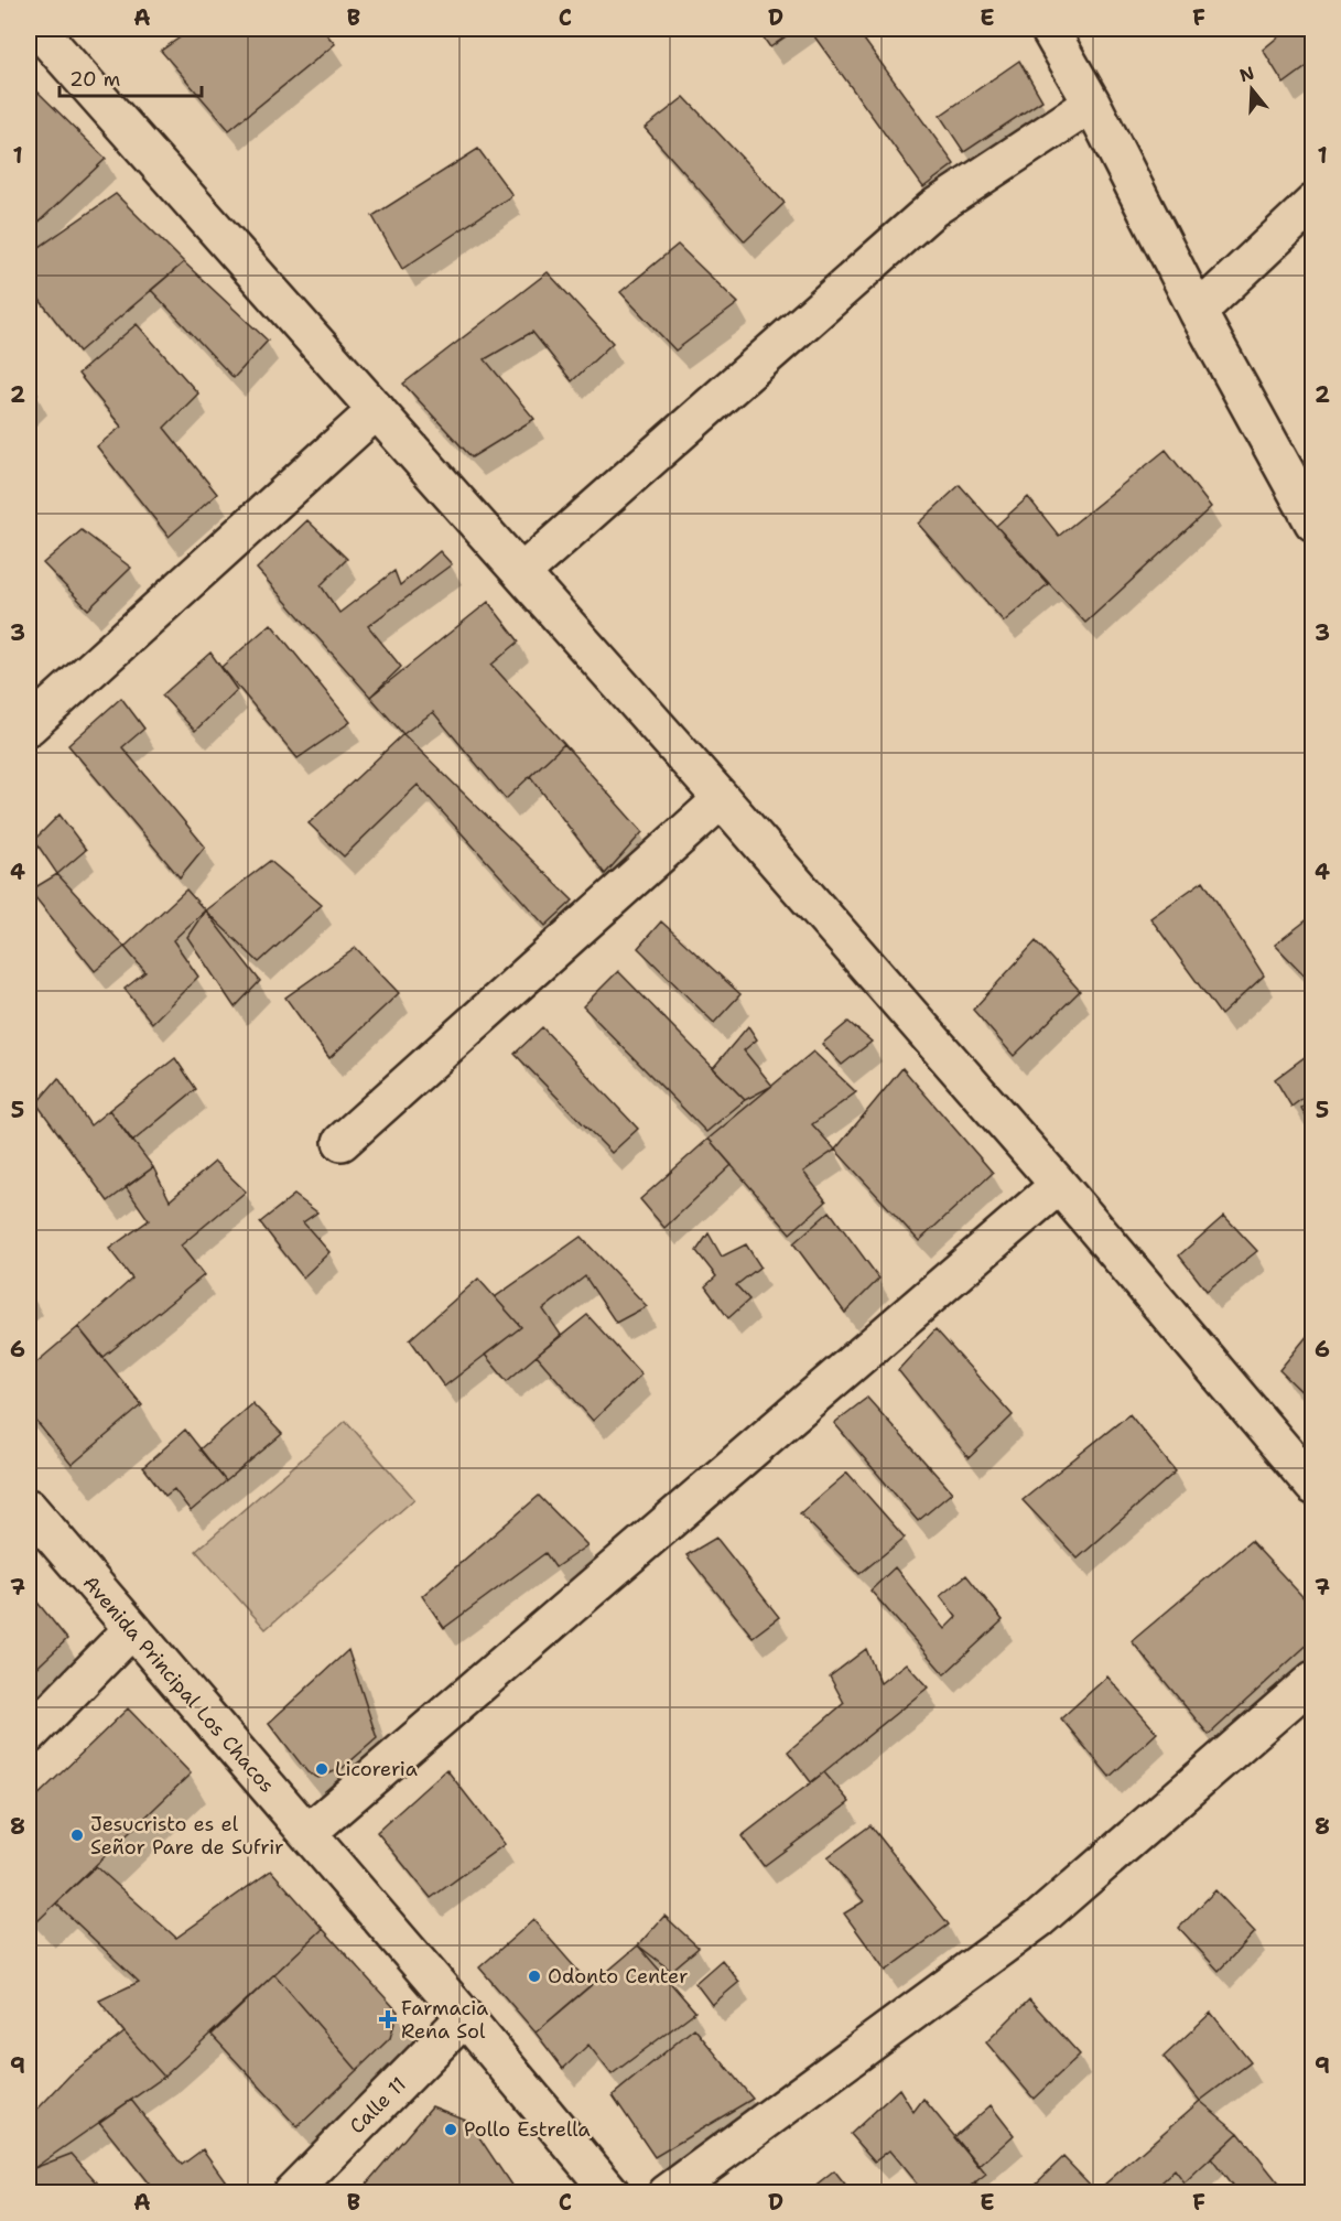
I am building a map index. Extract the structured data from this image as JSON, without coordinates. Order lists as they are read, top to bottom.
{
  "streets": {
    "street": ["Avenida Principal Los Chacos", "Calle 11"]
  },
  "crossings": [
    ["Avenida Principal Los Chacos", "Calle 11"]
  ],
  "places": {
    "other": [
      "Licoreria",
      "Jesucristo es el Señor Pare de Sufrir",
      "Odonto Center",
      "Pollo Estrella"
    ],
    "health": ["Farmacia Rena Sol"]
  },
  "scale_bar": "20 m",
  "north": "top",
  "grid": {
    "columns": [
      "A",
      "B",
      "C",
      "D",
      "E",
      "F"
    ],
    "rows": [
      "1",
      "2",
      "3",
      "4",
      "5",
      "6",
      "7",
      "8",
      "9"
    ]
  }
}
